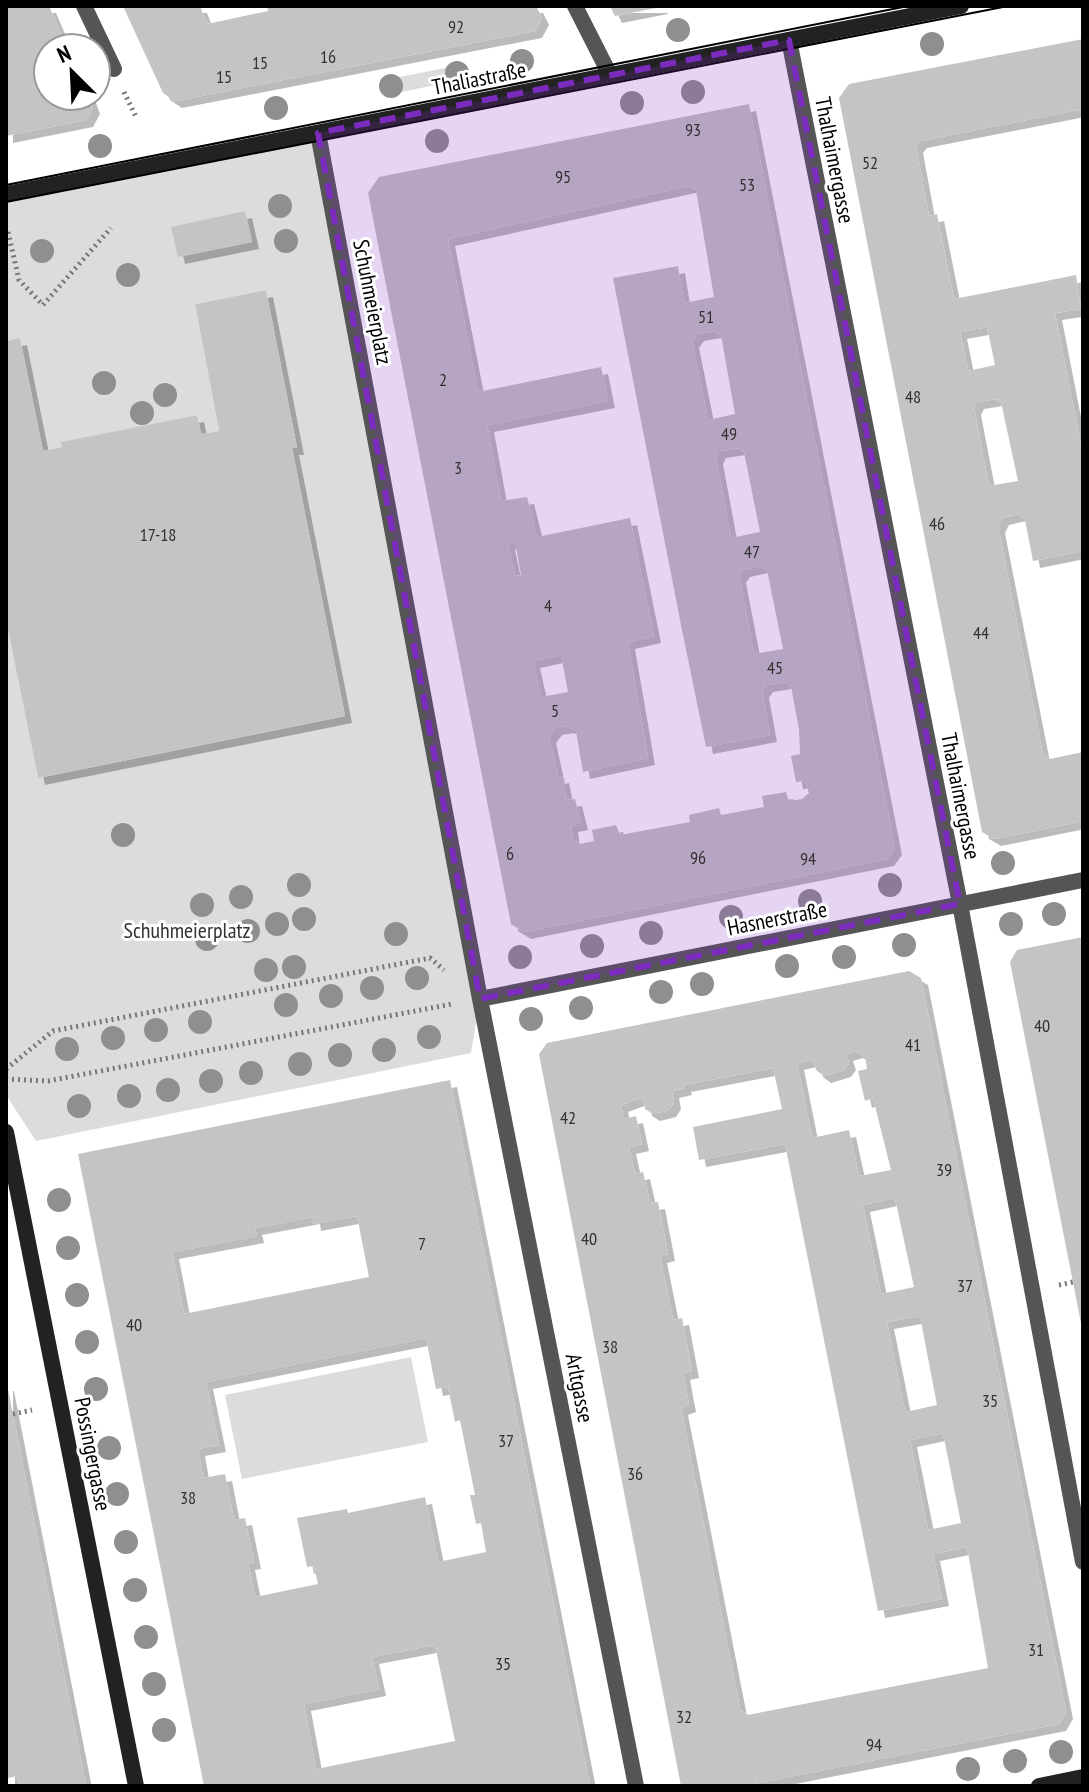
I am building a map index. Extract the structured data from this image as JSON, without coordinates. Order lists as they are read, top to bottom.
{
  "streets": {
    "main road": ["Thaliastraße", "Possingergasse"],
    "street": [
      "Thalhaimergasse",
      "Schuhmeierplatz",
      "Hasnerstraße",
      "Arltgasse"
    ]
  },
  "crossings": [
    ["Thaliastraße", "Thalhaimergasse"],
    ["Thaliastraße", "Schuhmeierplatz"],
    ["Thalhaimergasse", "Hasnerstraße"],
    ["Schuhmeierplatz", "Hasnerstraße"],
    ["Schuhmeierplatz", "Arltgasse"],
    ["Hasnerstraße", "Arltgasse"]
  ],
  "parks": ["Schuhmeierplatz"],
  "house_numbers": [
    "92",
    "16",
    "15",
    "15",
    "93",
    "52",
    "95",
    "53",
    "51",
    "2",
    "48",
    "49",
    "3",
    "46",
    "17-18",
    "47",
    "4",
    "44",
    "45",
    "5",
    "6",
    "96",
    "94",
    "40",
    "41",
    "42",
    "39",
    "40",
    "7",
    "37",
    "40",
    "38",
    "35",
    "37",
    "36",
    "38",
    "31",
    "35",
    "32",
    "94"
  ],
  "north": "top left"
}
